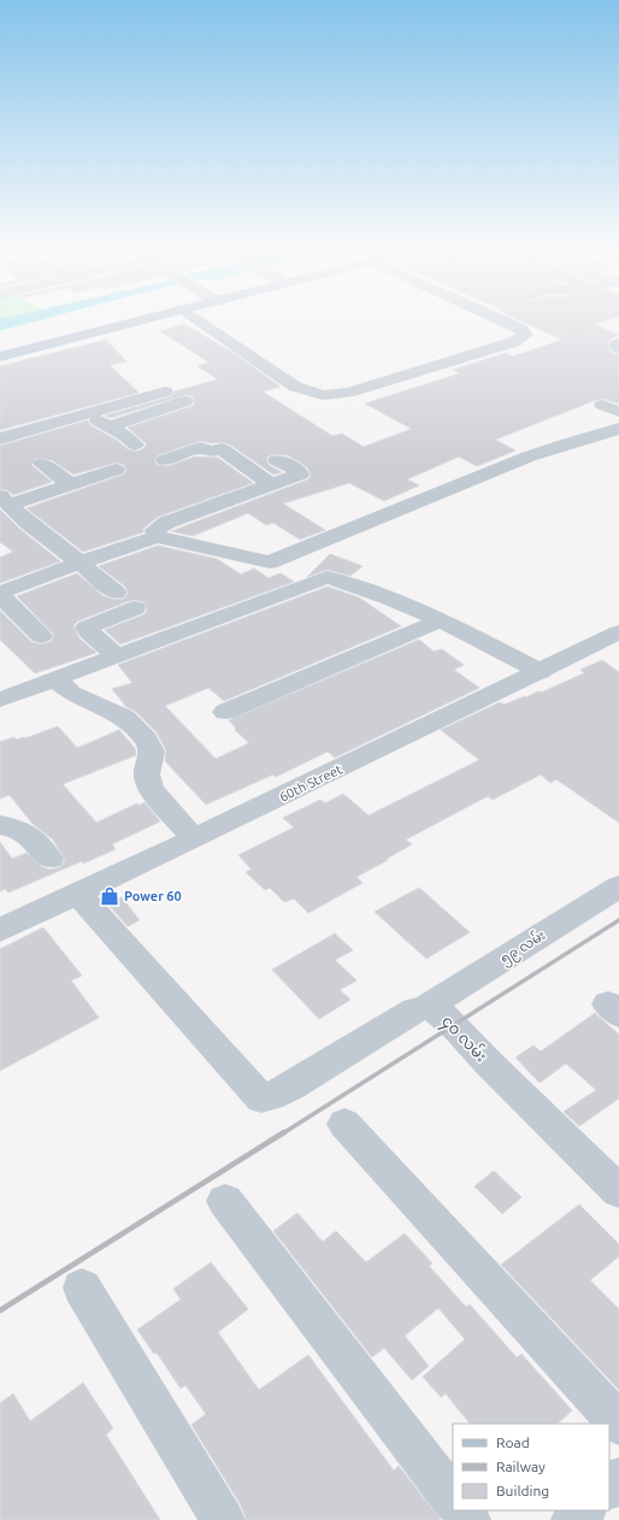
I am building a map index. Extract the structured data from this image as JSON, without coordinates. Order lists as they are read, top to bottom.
{
  "streets": {
    "street": ["60th Street", "၅၉ လမ်း", "၄၀ လမ်း"]
  },
  "crossings": [
    ["၅၉ လမ်း", "၄၀ လမ်း"]
  ],
  "places": {
    "shop": ["Power 60"]
  },
  "legend": ["Road", "Railway", "Building"]
}
